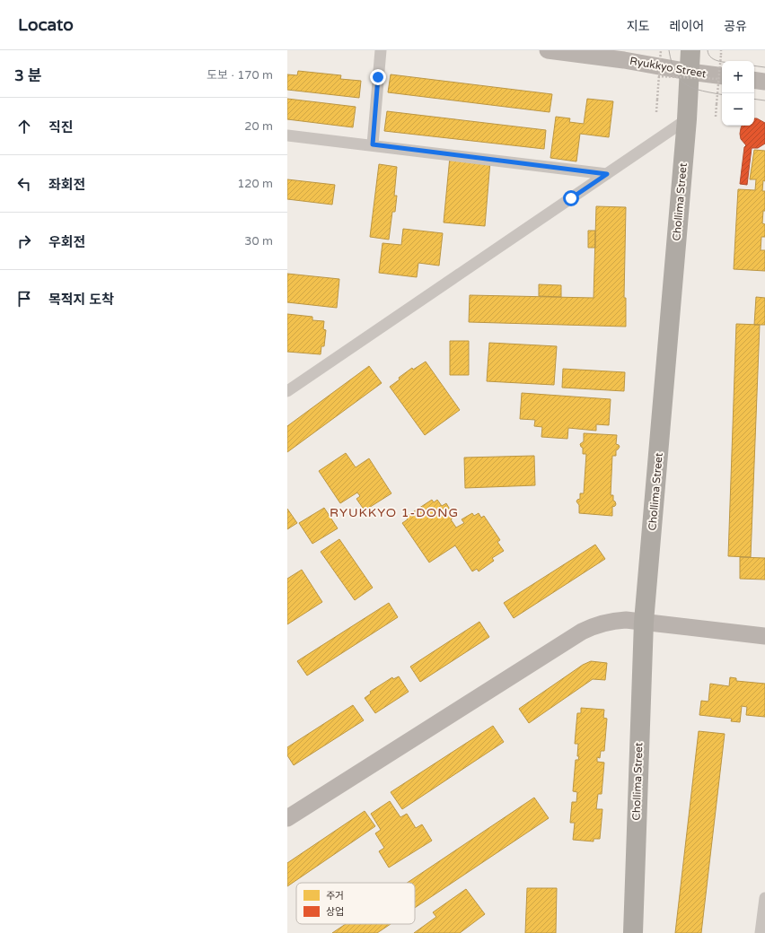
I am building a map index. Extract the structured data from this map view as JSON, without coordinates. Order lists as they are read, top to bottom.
{
  "streets": {
    "highway": ["Chollima Street"],
    "street": ["Ryukkyo Street"]
  },
  "crossings": [
    ["Ryukkyo Street", "Chollima Street"]
  ],
  "districts": ["RYUKKYO 1-DONG"],
  "legend": ["주거", "상업"],
  "page": {
    "header": "Locato",
    "nav": ["지도", "레이어", "공유"],
    "heading": ["3 분", "도보 · 170 m"],
    "map_buttons": ["+", "−"],
    "list": [
      ["직진", "20 m"],
      ["좌회전", "120 m"],
      ["우회전", "30 m"],
      "목적지 도착"
    ]
  }
}
